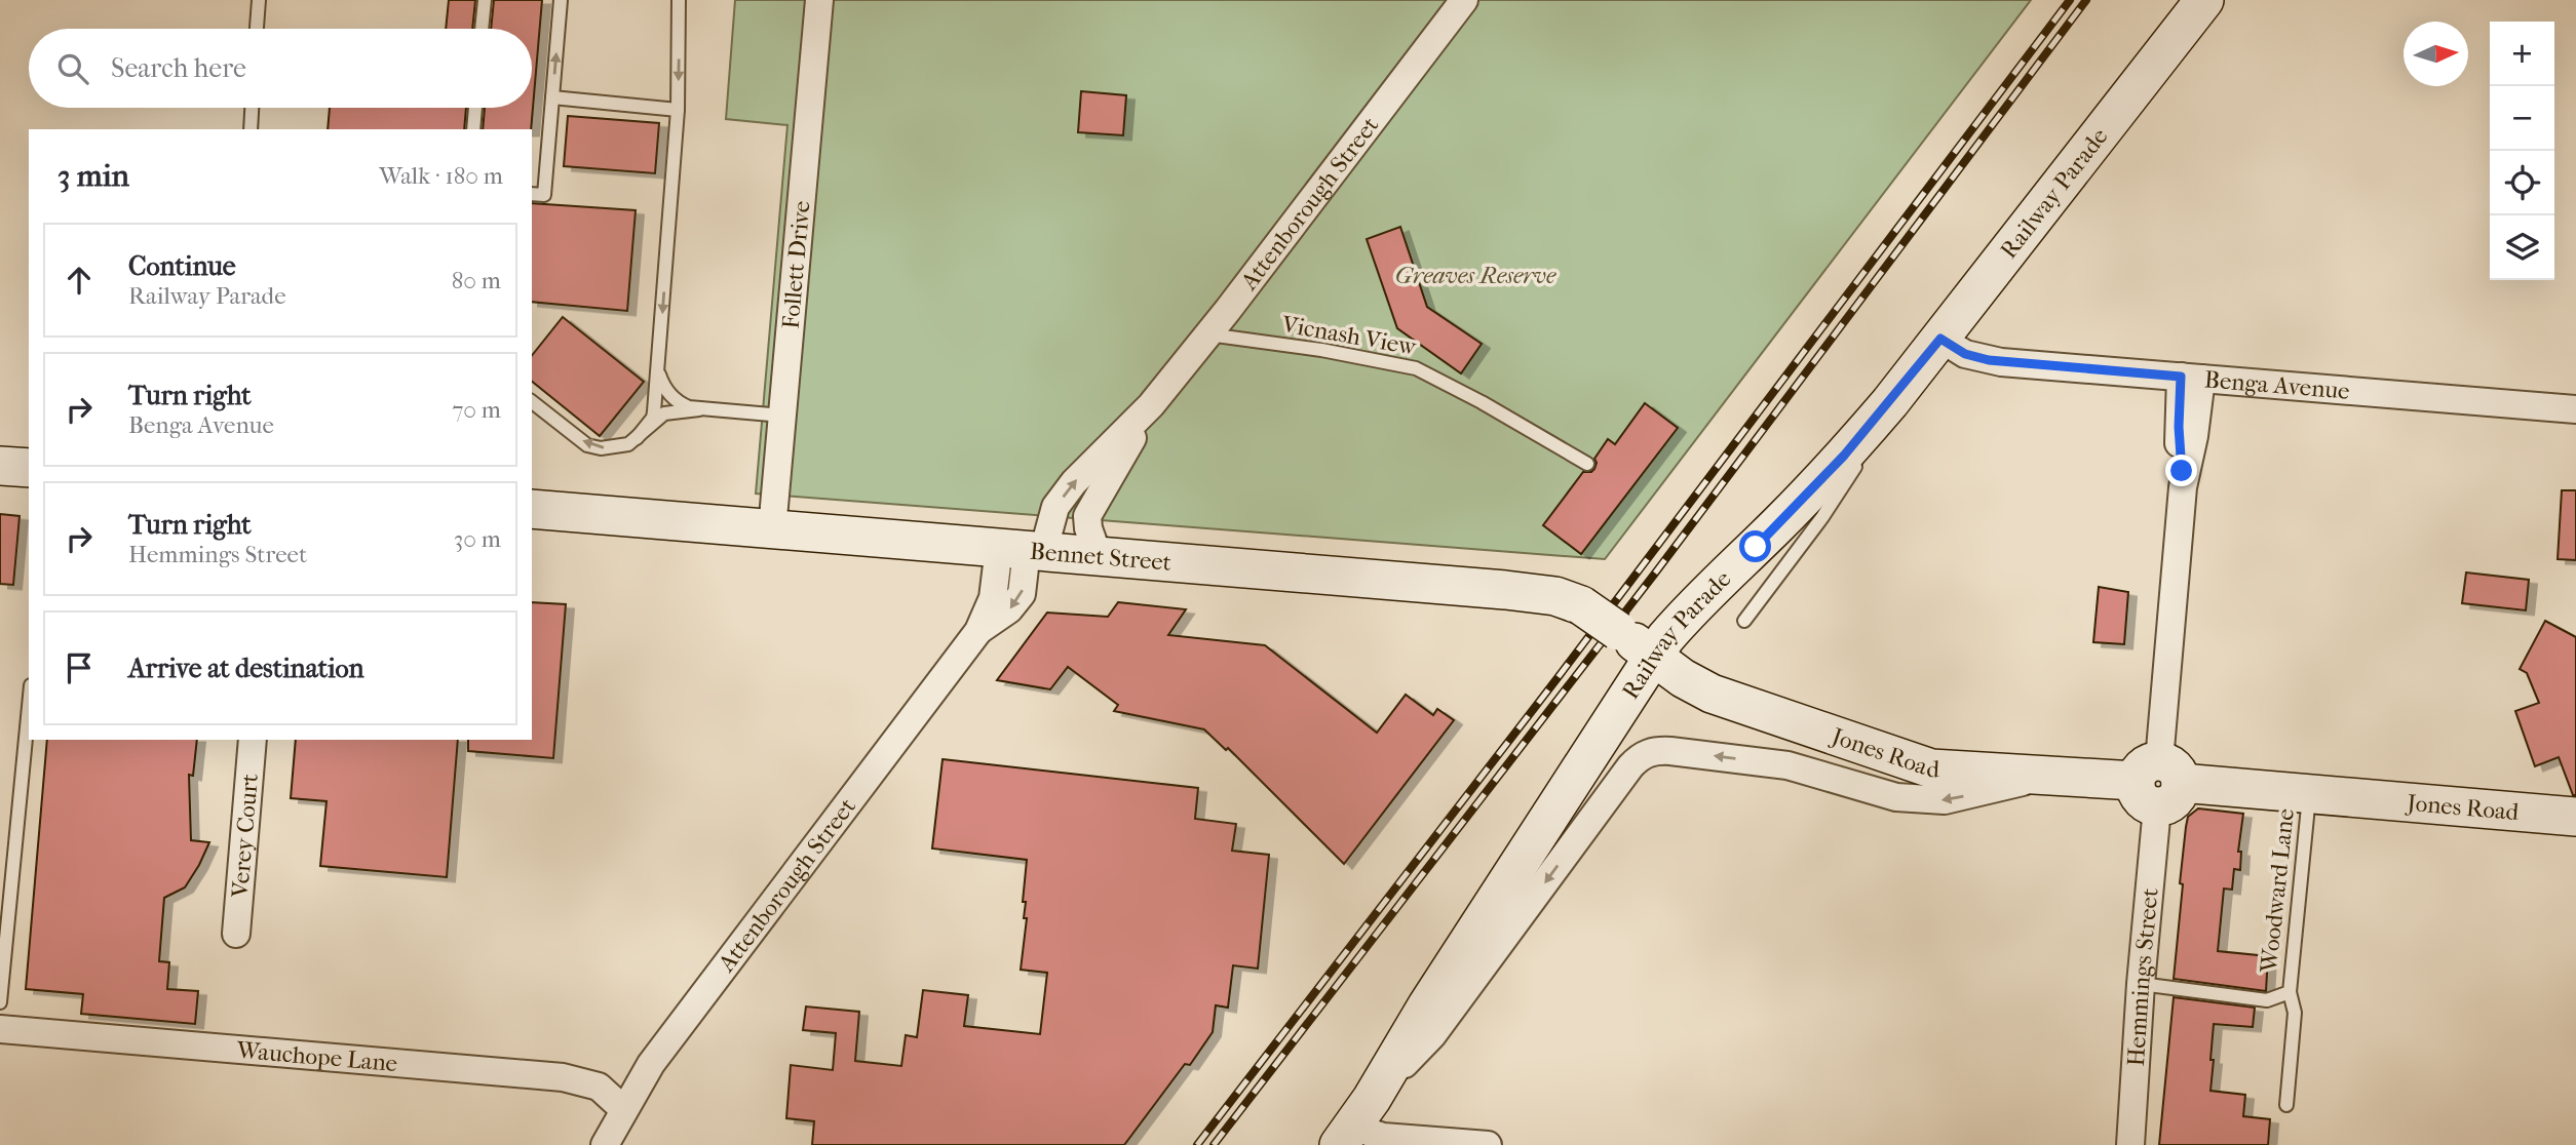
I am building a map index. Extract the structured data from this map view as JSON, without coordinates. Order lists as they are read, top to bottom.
{
  "streets": {
    "main road": ["Railway Parade", "Bennet Street", "Jones Road"],
    "street": [
      "Attenborough Street",
      "Follett Drive",
      "Benga Avenue",
      "Verey Court",
      "Hemmings Street",
      "Wauchope Lane"
    ],
    "lane": ["Vicnash View", "Woodward Lane"]
  },
  "crossings": [
    ["Railway Parade", "Benga Avenue"],
    ["Railway Parade", "Bennet Street"],
    ["Railway Parade", "Jones Road"],
    ["Attenborough Street", "Vicnash View"],
    ["Attenborough Street", "Bennet Street"],
    ["Attenborough Street", "Wauchope Lane"],
    ["Follett Drive", "Bennet Street"],
    ["Benga Avenue", "Hemmings Street"],
    ["Bennet Street", "Jones Road"],
    ["Jones Road", "Woodward Lane"],
    ["Jones Road", "Hemmings Street"],
    ["Woodward Lane", "Hemmings Street"]
  ],
  "parks": ["Greaves Reserve"],
  "north": "right",
  "page": {
    "map_buttons": ["+", "−"],
    "search": "Search here",
    "heading": ["3 min", "Walk · 180 m"],
    "list": [
      ["Continue", "Railway Parade", "80 m"],
      ["Turn right", "Benga Avenue", "70 m"],
      ["Turn right", "Hemmings Street", "30 m"],
      "Arrive at destination"
    ]
  }
}
